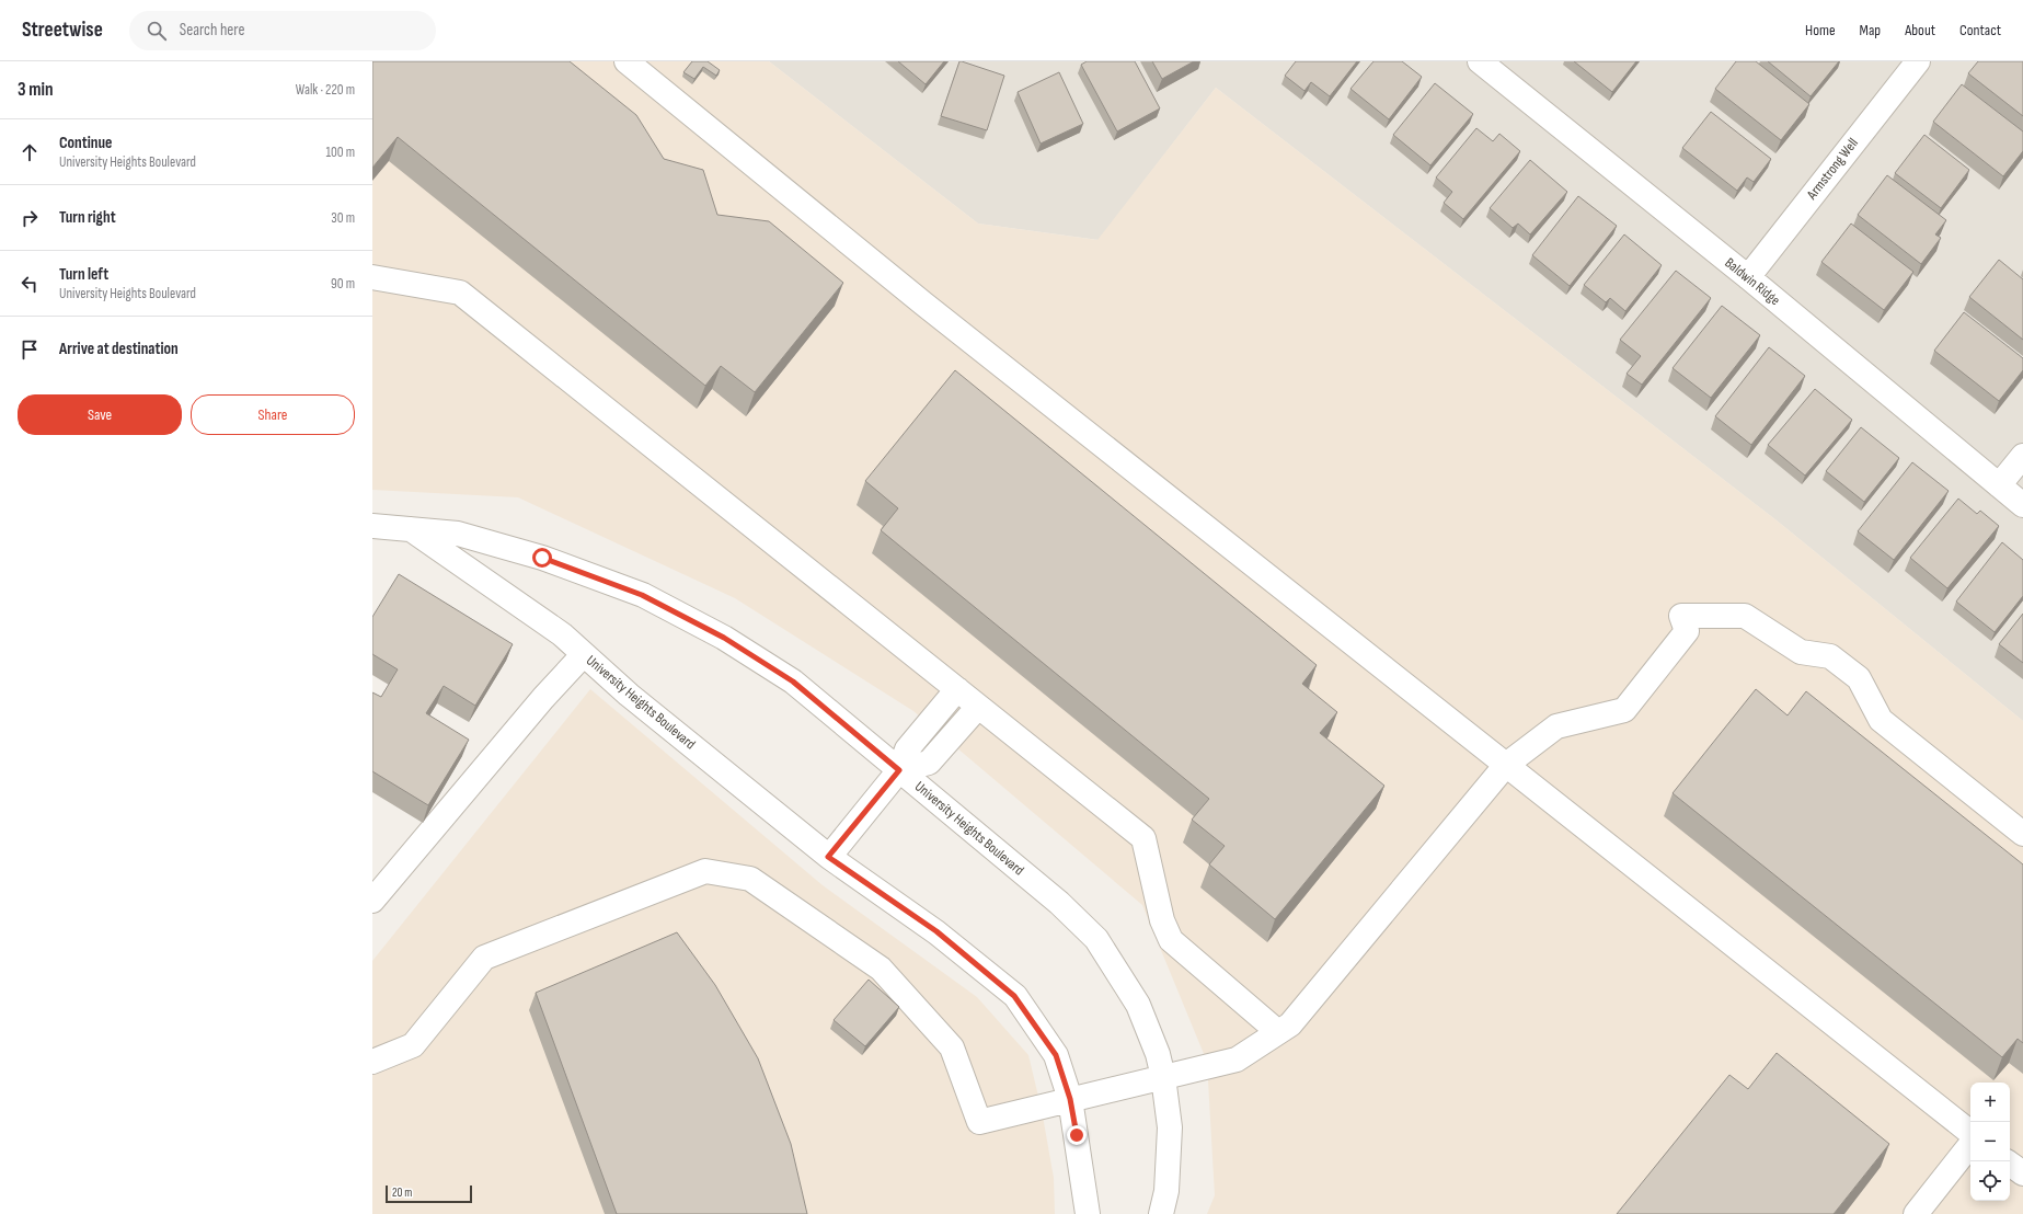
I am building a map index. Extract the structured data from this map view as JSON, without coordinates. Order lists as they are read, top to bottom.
{
  "streets": {
    "street": ["Armstrong Well", "Baldwin Ridge", "University Heights Boulevard"]
  },
  "crossings": [
    ["Armstrong Well", "Baldwin Ridge"]
  ],
  "scale_bar": "20 m",
  "page": {
    "header": "Streetwise",
    "search": "Search here",
    "nav": [
      "Home",
      "Map",
      "About",
      "Contact"
    ],
    "heading": ["3 min", "Walk · 220 m"],
    "list": [
      ["Continue", "University Heights Boulevard", "100 m"],
      ["Turn right", "30 m"],
      ["Turn left", "University Heights Boulevard", "90 m"],
      "Arrive at destination"
    ],
    "buttons": ["Save", "Share"],
    "map_buttons": ["+", "−"],
    "scale": "20 m"
  }
}
